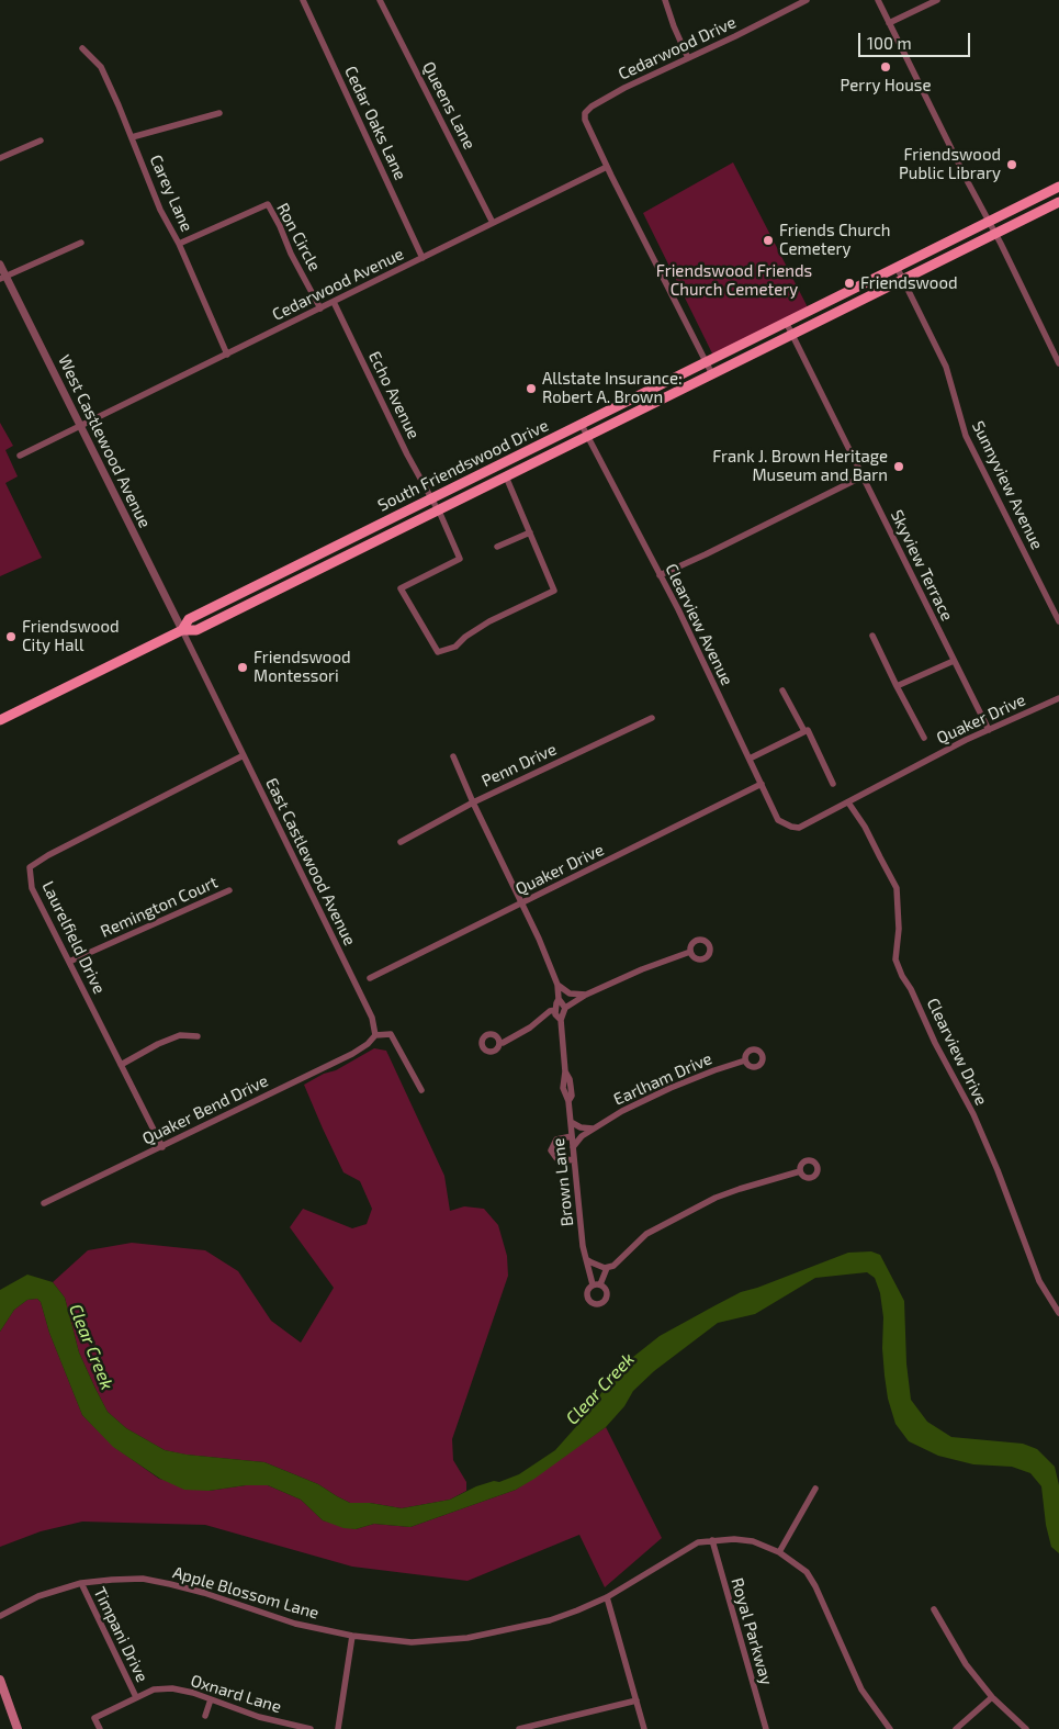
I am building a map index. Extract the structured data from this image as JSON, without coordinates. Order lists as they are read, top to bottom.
{
  "streets": {
    "main road": ["South Friendswood Drive"],
    "street": [
      "Cedarwood Drive",
      "Queens Lane",
      "Cedar Oaks Lane",
      "Carey Lane",
      "Ron Circle",
      "Cedarwood Avenue",
      "Echo Avenue",
      "West Castlewood Avenue",
      "Sunnyview Avenue",
      "Skyview Terrace",
      "Clearview Avenue",
      "Quaker Drive",
      "Penn Drive",
      "East Castlewood Avenue",
      "Remington Court",
      "Laurelfield Drive",
      "Clearview Drive",
      "Earlham Drive",
      "Quaker Bend Drive",
      "Brown Lane",
      "Apple Blossom Lane",
      "Royal Parkway",
      "Timpani Drive",
      "Oxnard Lane"
    ]
  },
  "crossings": [
    ["Cedarwood Drive", "Cedarwood Avenue"],
    ["Queens Lane", "Cedarwood Avenue"],
    ["Cedar Oaks Lane", "Cedarwood Avenue"],
    ["Carey Lane", "Ron Circle"],
    ["Carey Lane", "Cedarwood Avenue"],
    ["Ron Circle", "Cedarwood Avenue"],
    ["Cedarwood Avenue", "Echo Avenue"],
    ["Cedarwood Avenue", "West Castlewood Avenue"],
    ["Echo Avenue", "South Friendswood Drive"],
    ["West Castlewood Avenue", "South Friendswood Drive"],
    ["West Castlewood Avenue", "East Castlewood Avenue"],
    ["South Friendswood Drive", "Sunnyview Avenue"],
    ["South Friendswood Drive", "Skyview Terrace"],
    ["South Friendswood Drive", "Clearview Avenue"],
    ["South Friendswood Drive", "East Castlewood Avenue"],
    ["Skyview Terrace", "Quaker Drive"],
    ["Clearview Avenue", "Quaker Drive"],
    ["Quaker Drive", "Clearview Drive"],
    ["East Castlewood Avenue", "Laurelfield Drive"],
    ["East Castlewood Avenue", "Quaker Bend Drive"],
    ["Remington Court", "Laurelfield Drive"],
    ["Laurelfield Drive", "Quaker Bend Drive"],
    ["Earlham Drive", "Brown Lane"],
    ["Apple Blossom Lane", "Royal Parkway"],
    ["Apple Blossom Lane", "Timpani Drive"],
    ["Timpani Drive", "Oxnard Lane"]
  ],
  "water": ["Clear Creek"],
  "parks": ["Friendswood Friends Church Cemetery"],
  "places": [
    "Perry House",
    "Friendswood Public Library",
    "Friends Church Cemetery",
    "Friendswood",
    "Allstate Insurance: Robert A. Brown",
    "Frank J. Brown Heritage Museum and Barn",
    "Friendswood City Hall",
    "Friendswood Montessori"
  ],
  "scale_bar": "100 m"
}
